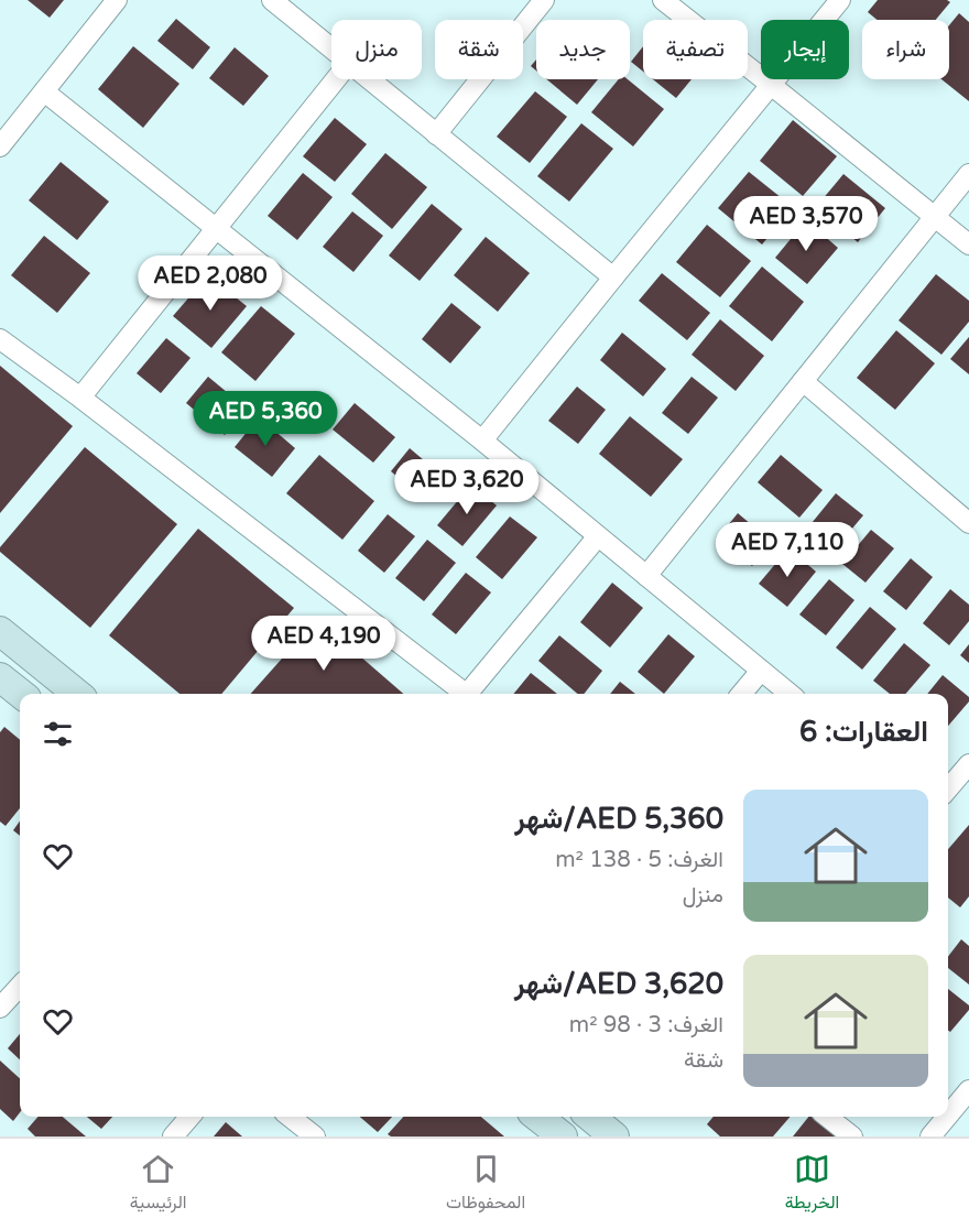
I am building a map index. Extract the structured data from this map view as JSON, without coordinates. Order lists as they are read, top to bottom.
{
  "page": {
    "chip": [
      "شراء",
      "إيجار",
      "تصفية",
      "جديد",
      "شقة",
      "منزل"
    ],
    "price": [
      "AED 3,570",
      "AED 2,080",
      "AED 5,360",
      "AED 3,620",
      "AED 7,110",
      "AED 4,190"
    ],
    "heading": "العقارات: 6",
    "list": [
      {
        "name": "AED 5,360/شهر",
        "note": "الغرف: 5 · 138 m² · منزل"
      },
      {
        "name": "AED 3,620/شهر",
        "note": "الغرف: 3 · 98 m² · شقة"
      }
    ],
    "tabs": ["الخريطة", "المحفوظات", "الرئيسية"]
  }
}
